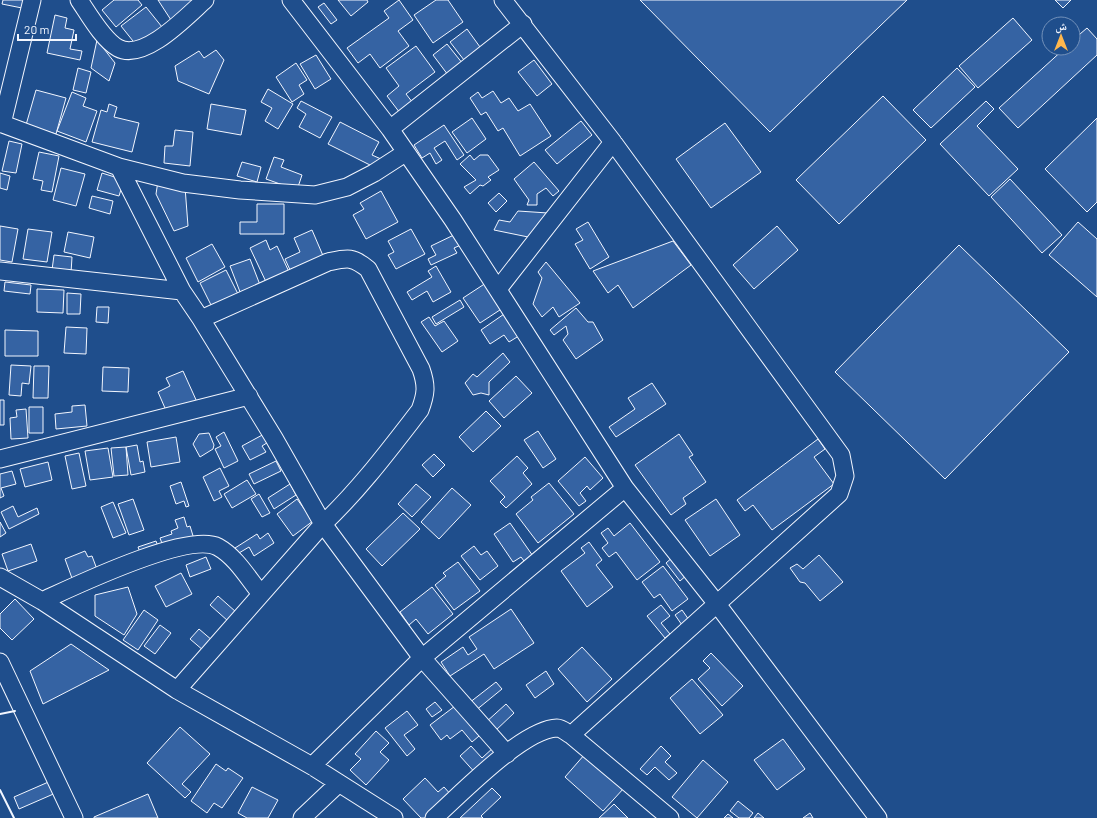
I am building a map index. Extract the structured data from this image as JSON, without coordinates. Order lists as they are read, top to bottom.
{
  "scale_bar": "20 m",
  "north": "top"
}
